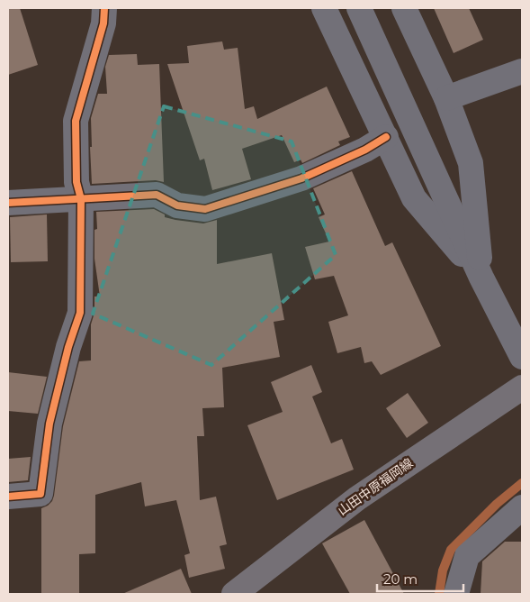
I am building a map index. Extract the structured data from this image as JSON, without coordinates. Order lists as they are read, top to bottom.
{
  "streets": {
    "main road": ["山田中原福岡線"]
  },
  "scale_bar": "20 m"
}
